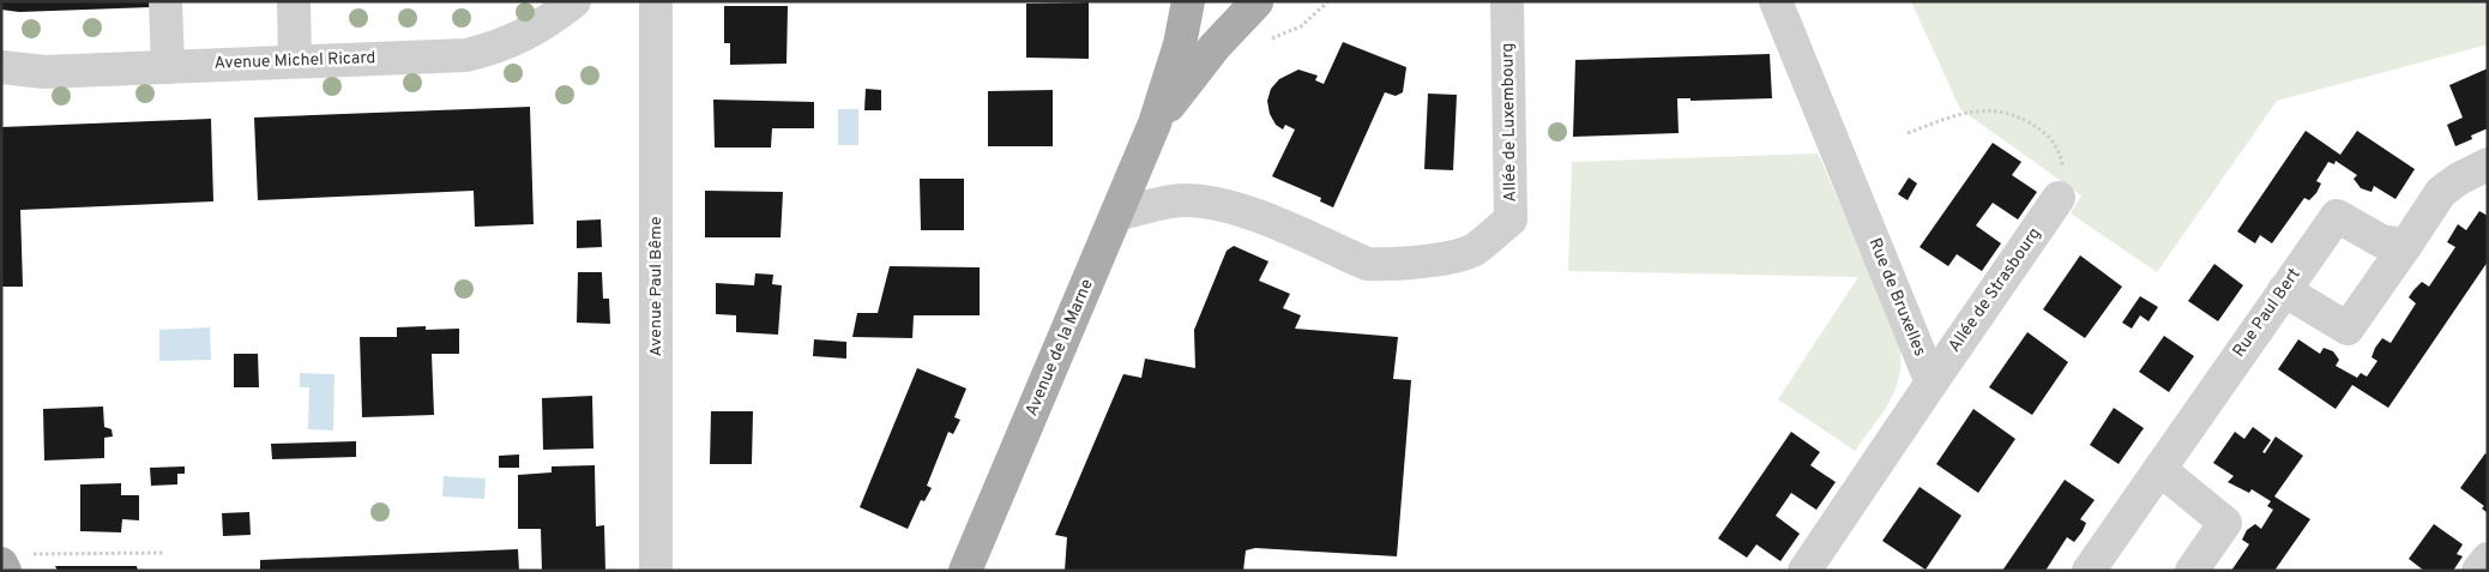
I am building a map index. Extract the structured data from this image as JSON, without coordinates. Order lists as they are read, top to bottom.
{
  "streets": {
    "main road": ["Avenue de la Marne"],
    "street": [
      "Avenue Michel Ricard",
      "Allée de Luxembourg",
      "Avenue Paul Bême",
      "Allée de Strasbourg",
      "Rue de Bruxelles",
      "Rue Paul Bert"
    ]
  },
  "crossings": [
    ["Allée de Luxembourg", "Avenue de la Marne"],
    ["Allée de Strasbourg", "Rue de Bruxelles"]
  ]
}
